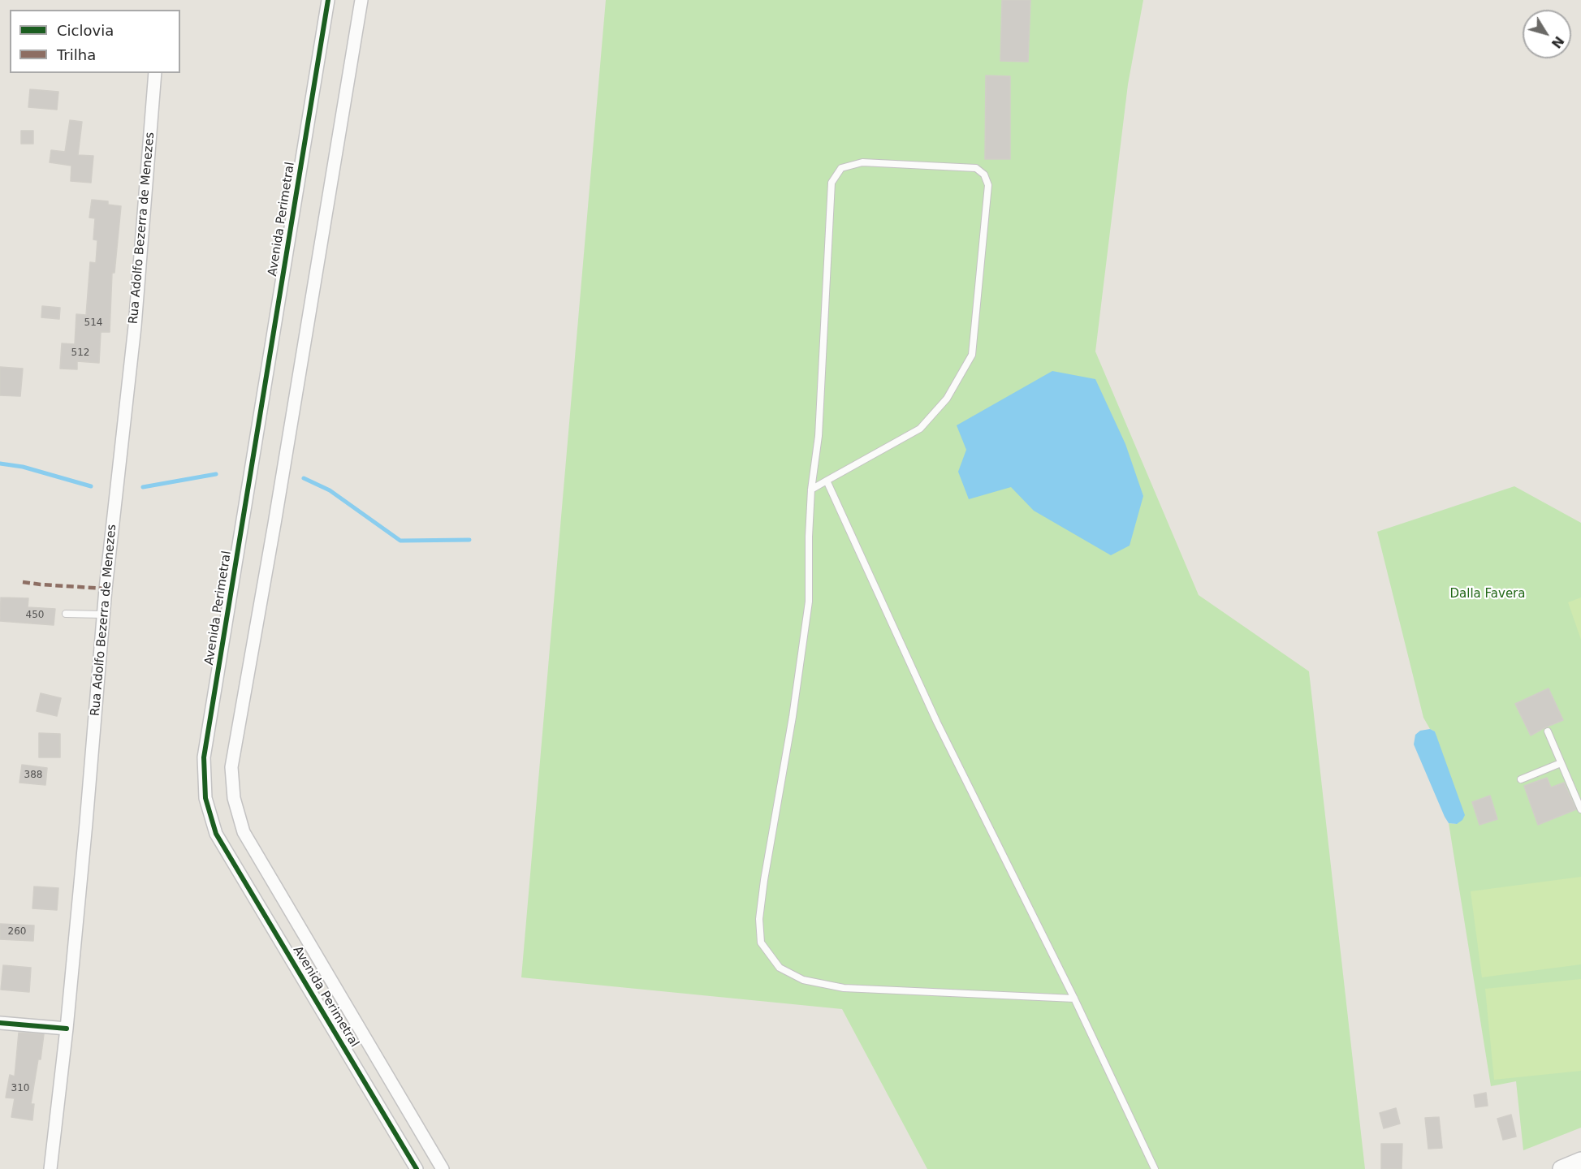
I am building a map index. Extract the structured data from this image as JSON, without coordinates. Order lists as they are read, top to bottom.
{
  "streets": {
    "street": ["Avenida Perimetral", "Rua Adolfo Bezerra de Menezes"]
  },
  "parks": ["Dalla Favera"],
  "house_numbers": [
    "514",
    "512",
    "450",
    "388",
    "260",
    "310"
  ],
  "legend": ["Ciclovia", "Trilha"],
  "north": "bottom right"
}
